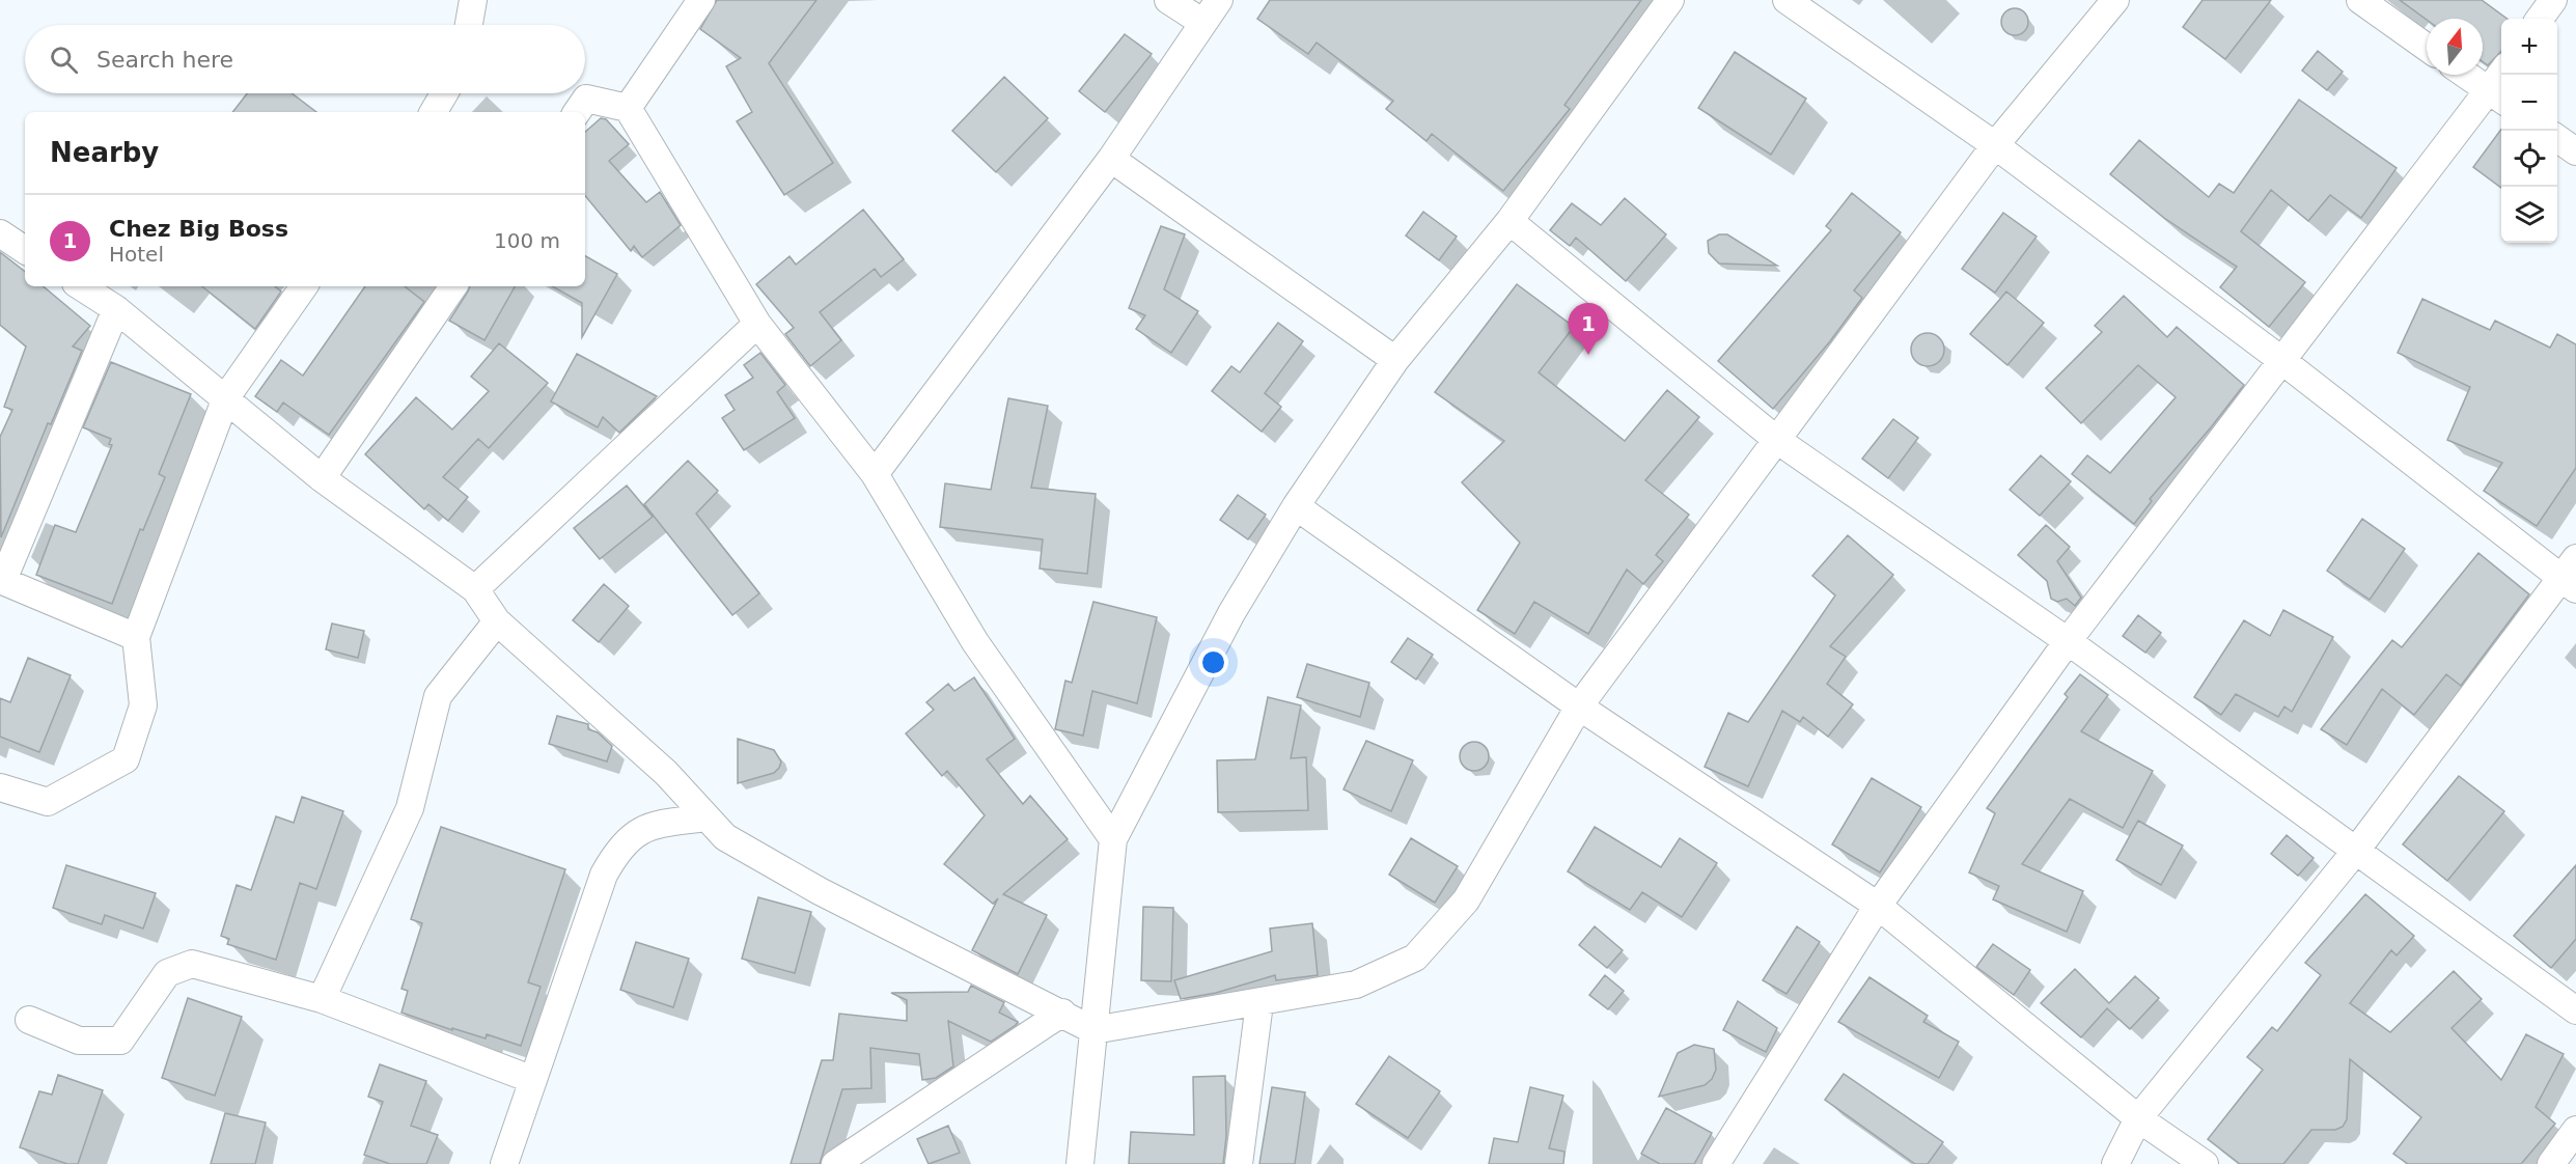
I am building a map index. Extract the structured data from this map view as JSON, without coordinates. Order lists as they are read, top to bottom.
{
  "north": "top",
  "page": {
    "map_buttons": ["+", "−"],
    "search": "Search here",
    "heading": "Nearby",
    "list": [
      {
        "mark": "1",
        "name": "Chez Big Boss",
        "note": "Hotel",
        "value": "100 m"
      }
    ],
    "pins": "1"
  }
}
